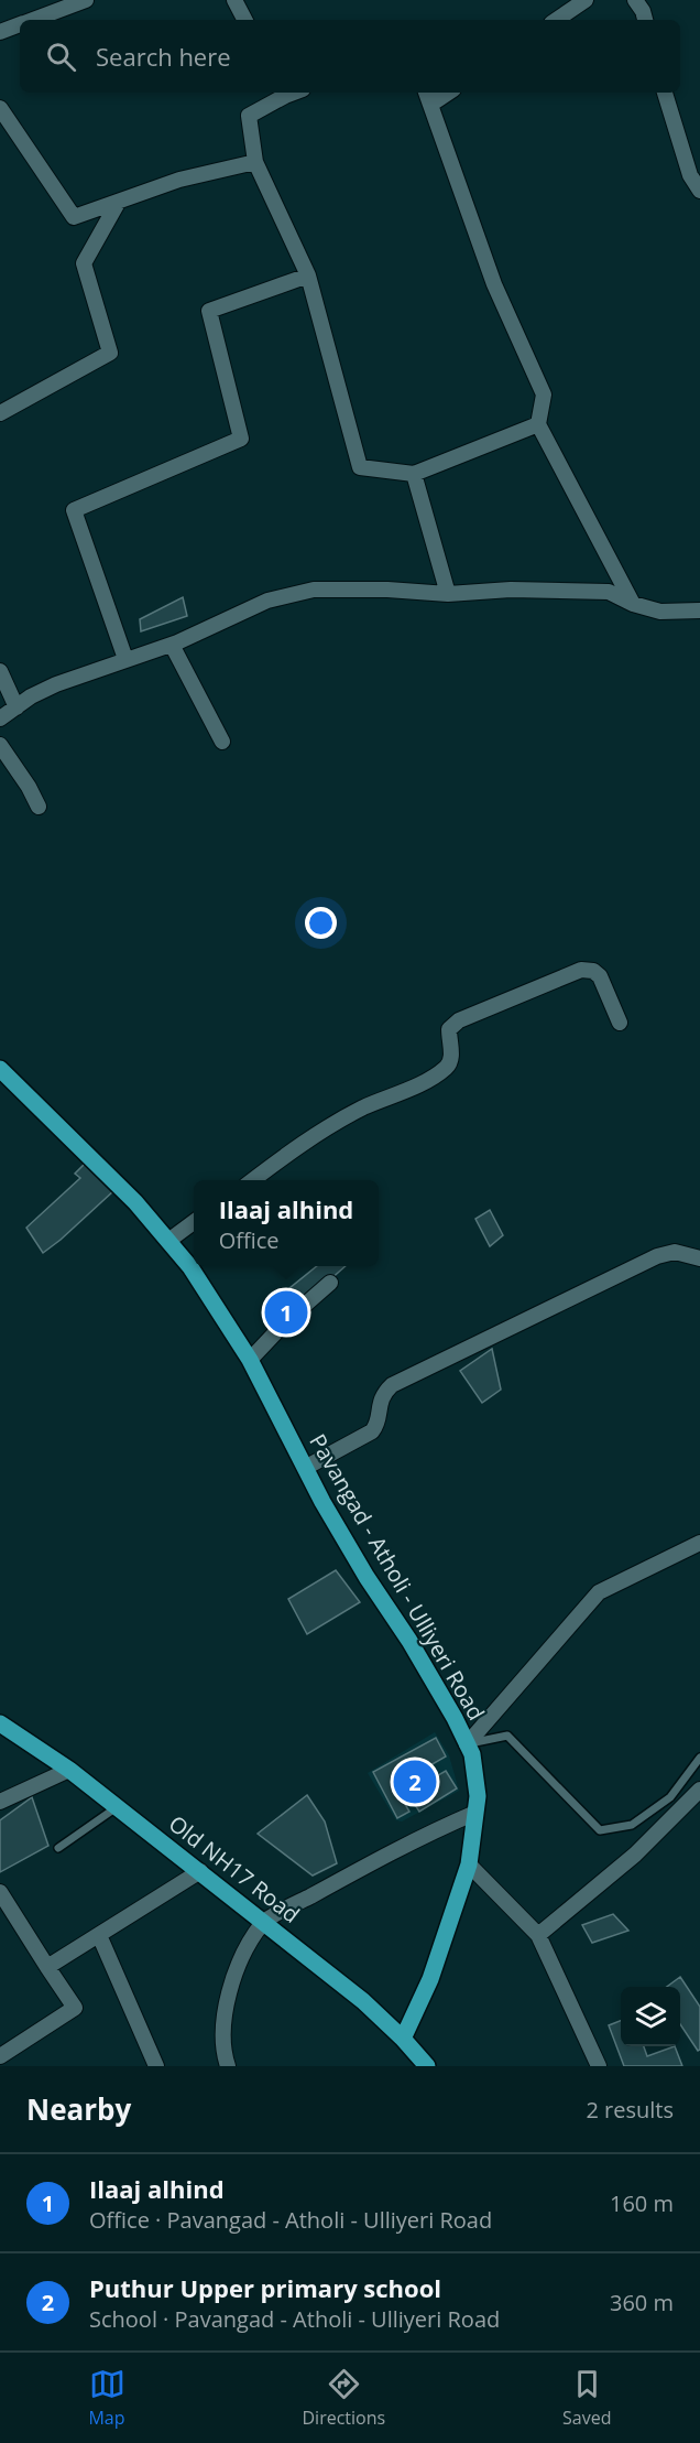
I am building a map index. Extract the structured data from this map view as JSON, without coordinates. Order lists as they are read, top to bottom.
{
  "streets": {
    "main road": ["Pavangad - Atholi - Ulliyeri Road", "Old NH17 Road"]
  },
  "crossings": [
    ["Pavangad - Atholi - Ulliyeri Road", "Old NH17 Road"]
  ],
  "page": {
    "search": "Search here",
    "popup": ["Ilaaj alhind", "Office"],
    "pins": ["1", "2"],
    "heading": ["Nearby", "2 results"],
    "list": [
      {
        "mark": "1",
        "name": "Ilaaj alhind",
        "note": "Office · Pavangad - Atholi - Ulliyeri Road",
        "value": "160 m"
      },
      {
        "mark": "2",
        "name": "Puthur Upper primary school",
        "note": "School · Pavangad - Atholi - Ulliyeri Road",
        "value": "360 m"
      }
    ],
    "nav": ["Map", "Directions", "Saved"]
  }
}
